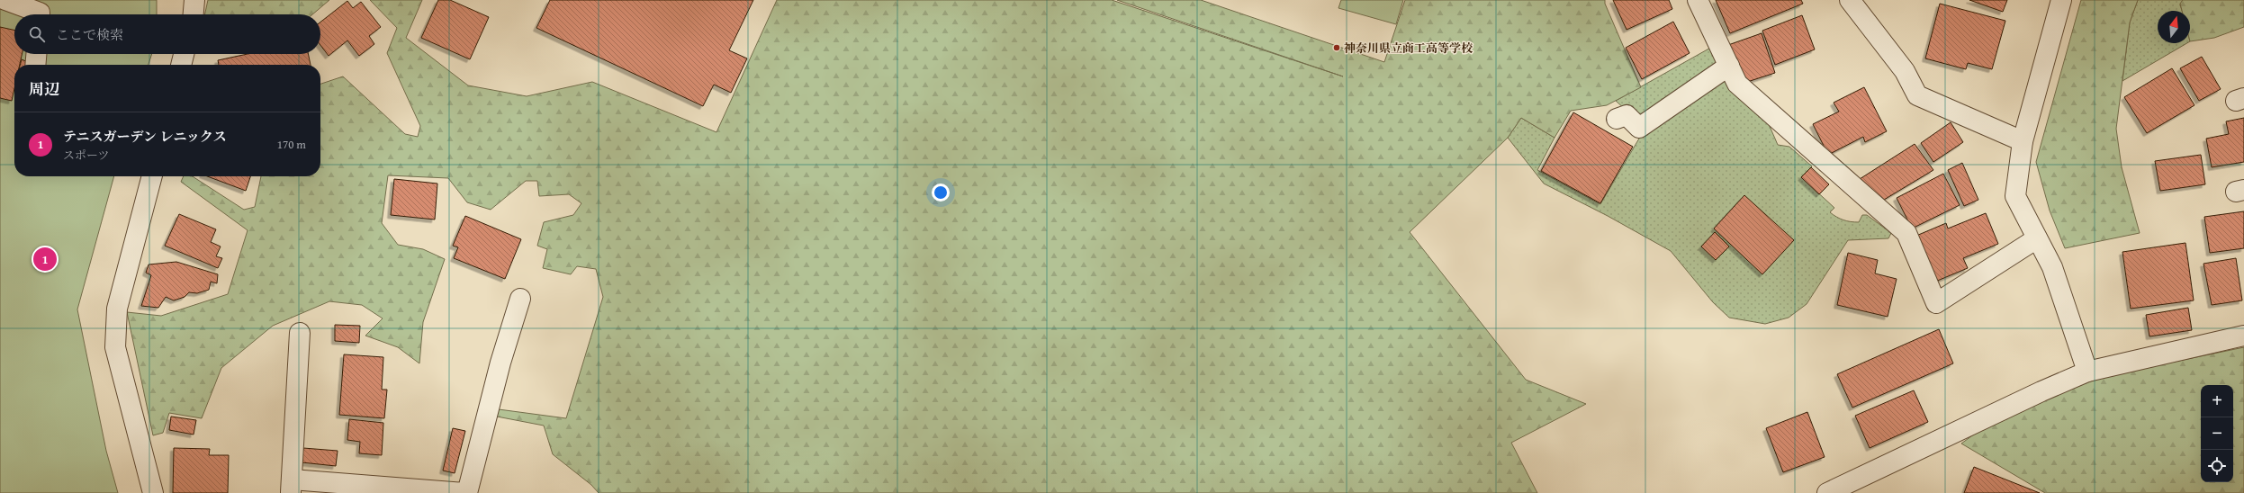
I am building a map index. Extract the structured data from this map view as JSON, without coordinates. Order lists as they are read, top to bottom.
{
  "places": ["神奈川県立商工高等学校"],
  "north": "top",
  "page": {
    "search": "ここで検索",
    "heading": "周辺",
    "list": [
      {
        "mark": "1",
        "name": "テニスガーデン レニックス",
        "note": "スポーツ",
        "value": "170 m"
      }
    ],
    "pins": "1",
    "map_buttons": ["+", "−"]
  }
}
